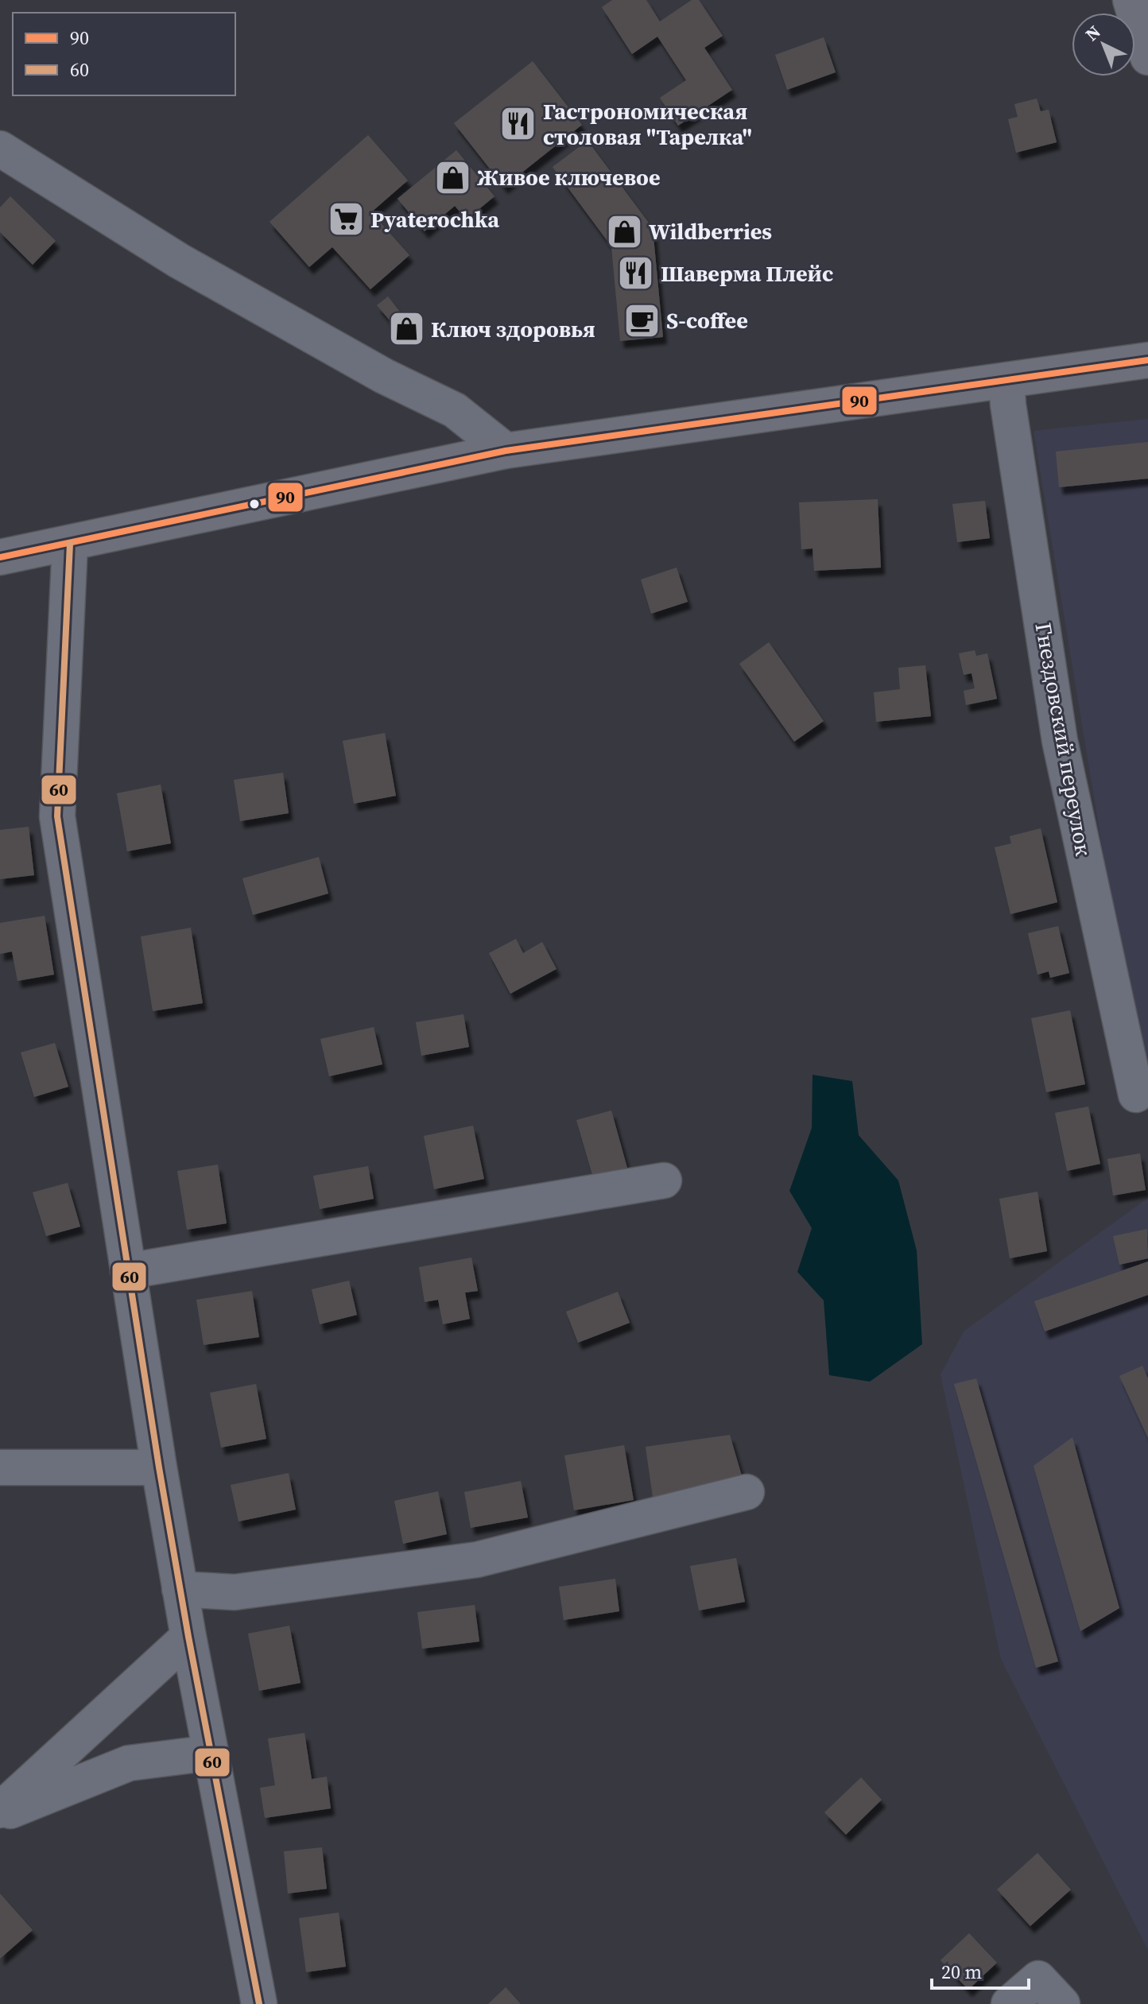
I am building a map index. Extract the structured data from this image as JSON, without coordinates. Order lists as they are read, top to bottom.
{
  "streets": {
    "street": ["Гнездовский переулок"]
  },
  "places": {
    "restaurant": ["Гастрономическая столовая \"Тарелка\"", "Шаверма Плейс"],
    "shop": ["Живое ключевое", "Wildberries", "Ключ здоровья"],
    "supermarket": ["Pyaterochka"],
    "cafe": ["S-coffee"]
  },
  "lines": ["transit line 90", "transit line 60"],
  "legend": ["90", "60"],
  "scale_bar": "20 m",
  "north": "top left"
}
